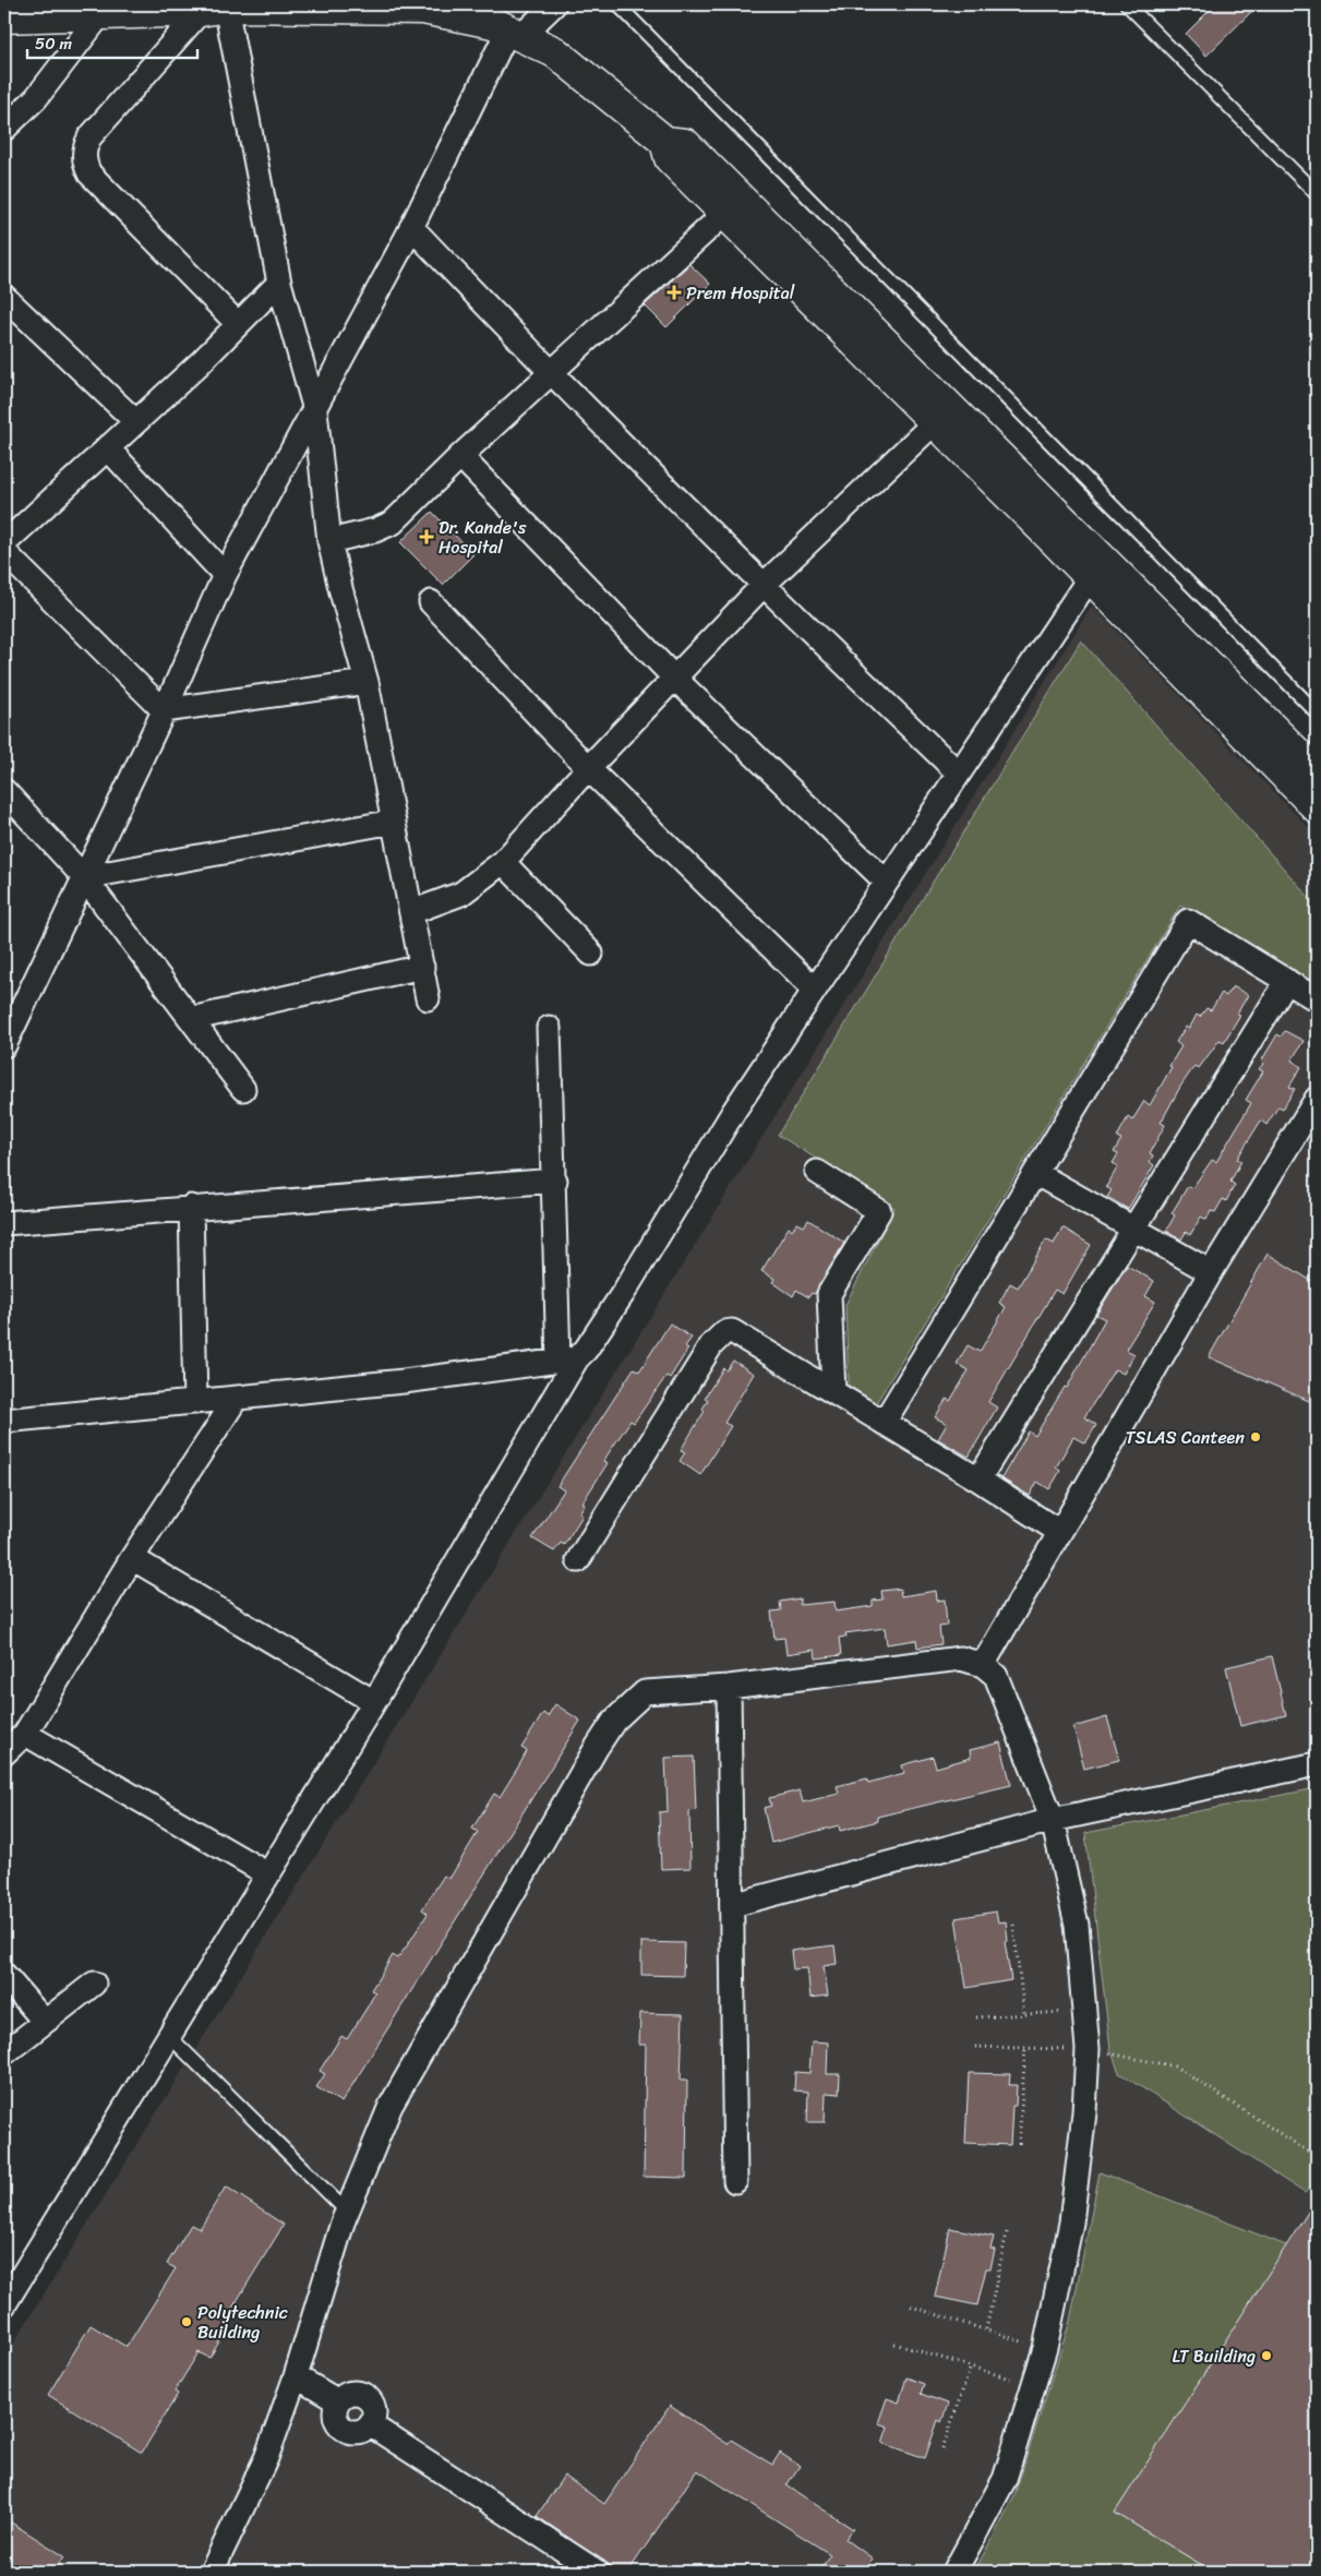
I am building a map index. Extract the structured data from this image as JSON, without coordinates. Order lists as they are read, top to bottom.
{
  "places": {
    "health": ["Prem Hospital", "Dr. Kande's Hospital"],
    "other": ["TSLAS Canteen", "Polytechnic Building", "LT Building"]
  },
  "scale_bar": "50 m"
}
